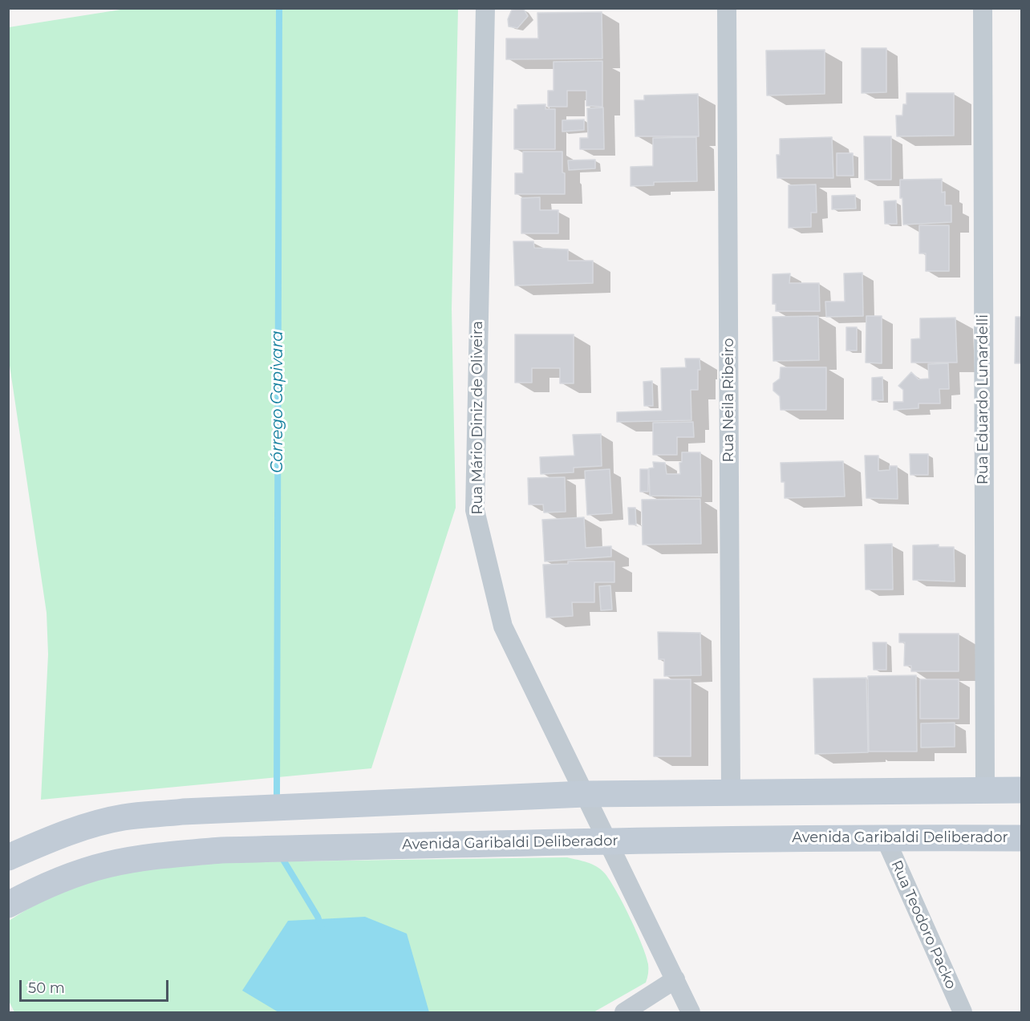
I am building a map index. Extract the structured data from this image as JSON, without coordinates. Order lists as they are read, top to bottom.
{
  "streets": {
    "street": [
      "Rua Eduardo Lunardelli",
      "Rua Neila Ribeiro",
      "Rua Mário Diniz de Oliveira",
      "Avenida Garibaldi Deliberador",
      "Rua Teodoro Packo"
    ]
  },
  "crossings": [
    ["Rua Mário Diniz de Oliveira", "Avenida Garibaldi Deliberador"],
    ["Avenida Garibaldi Deliberador", "Rua Teodoro Packo"]
  ],
  "water": ["Córrego Capivara"],
  "scale_bar": "50 m"
}
